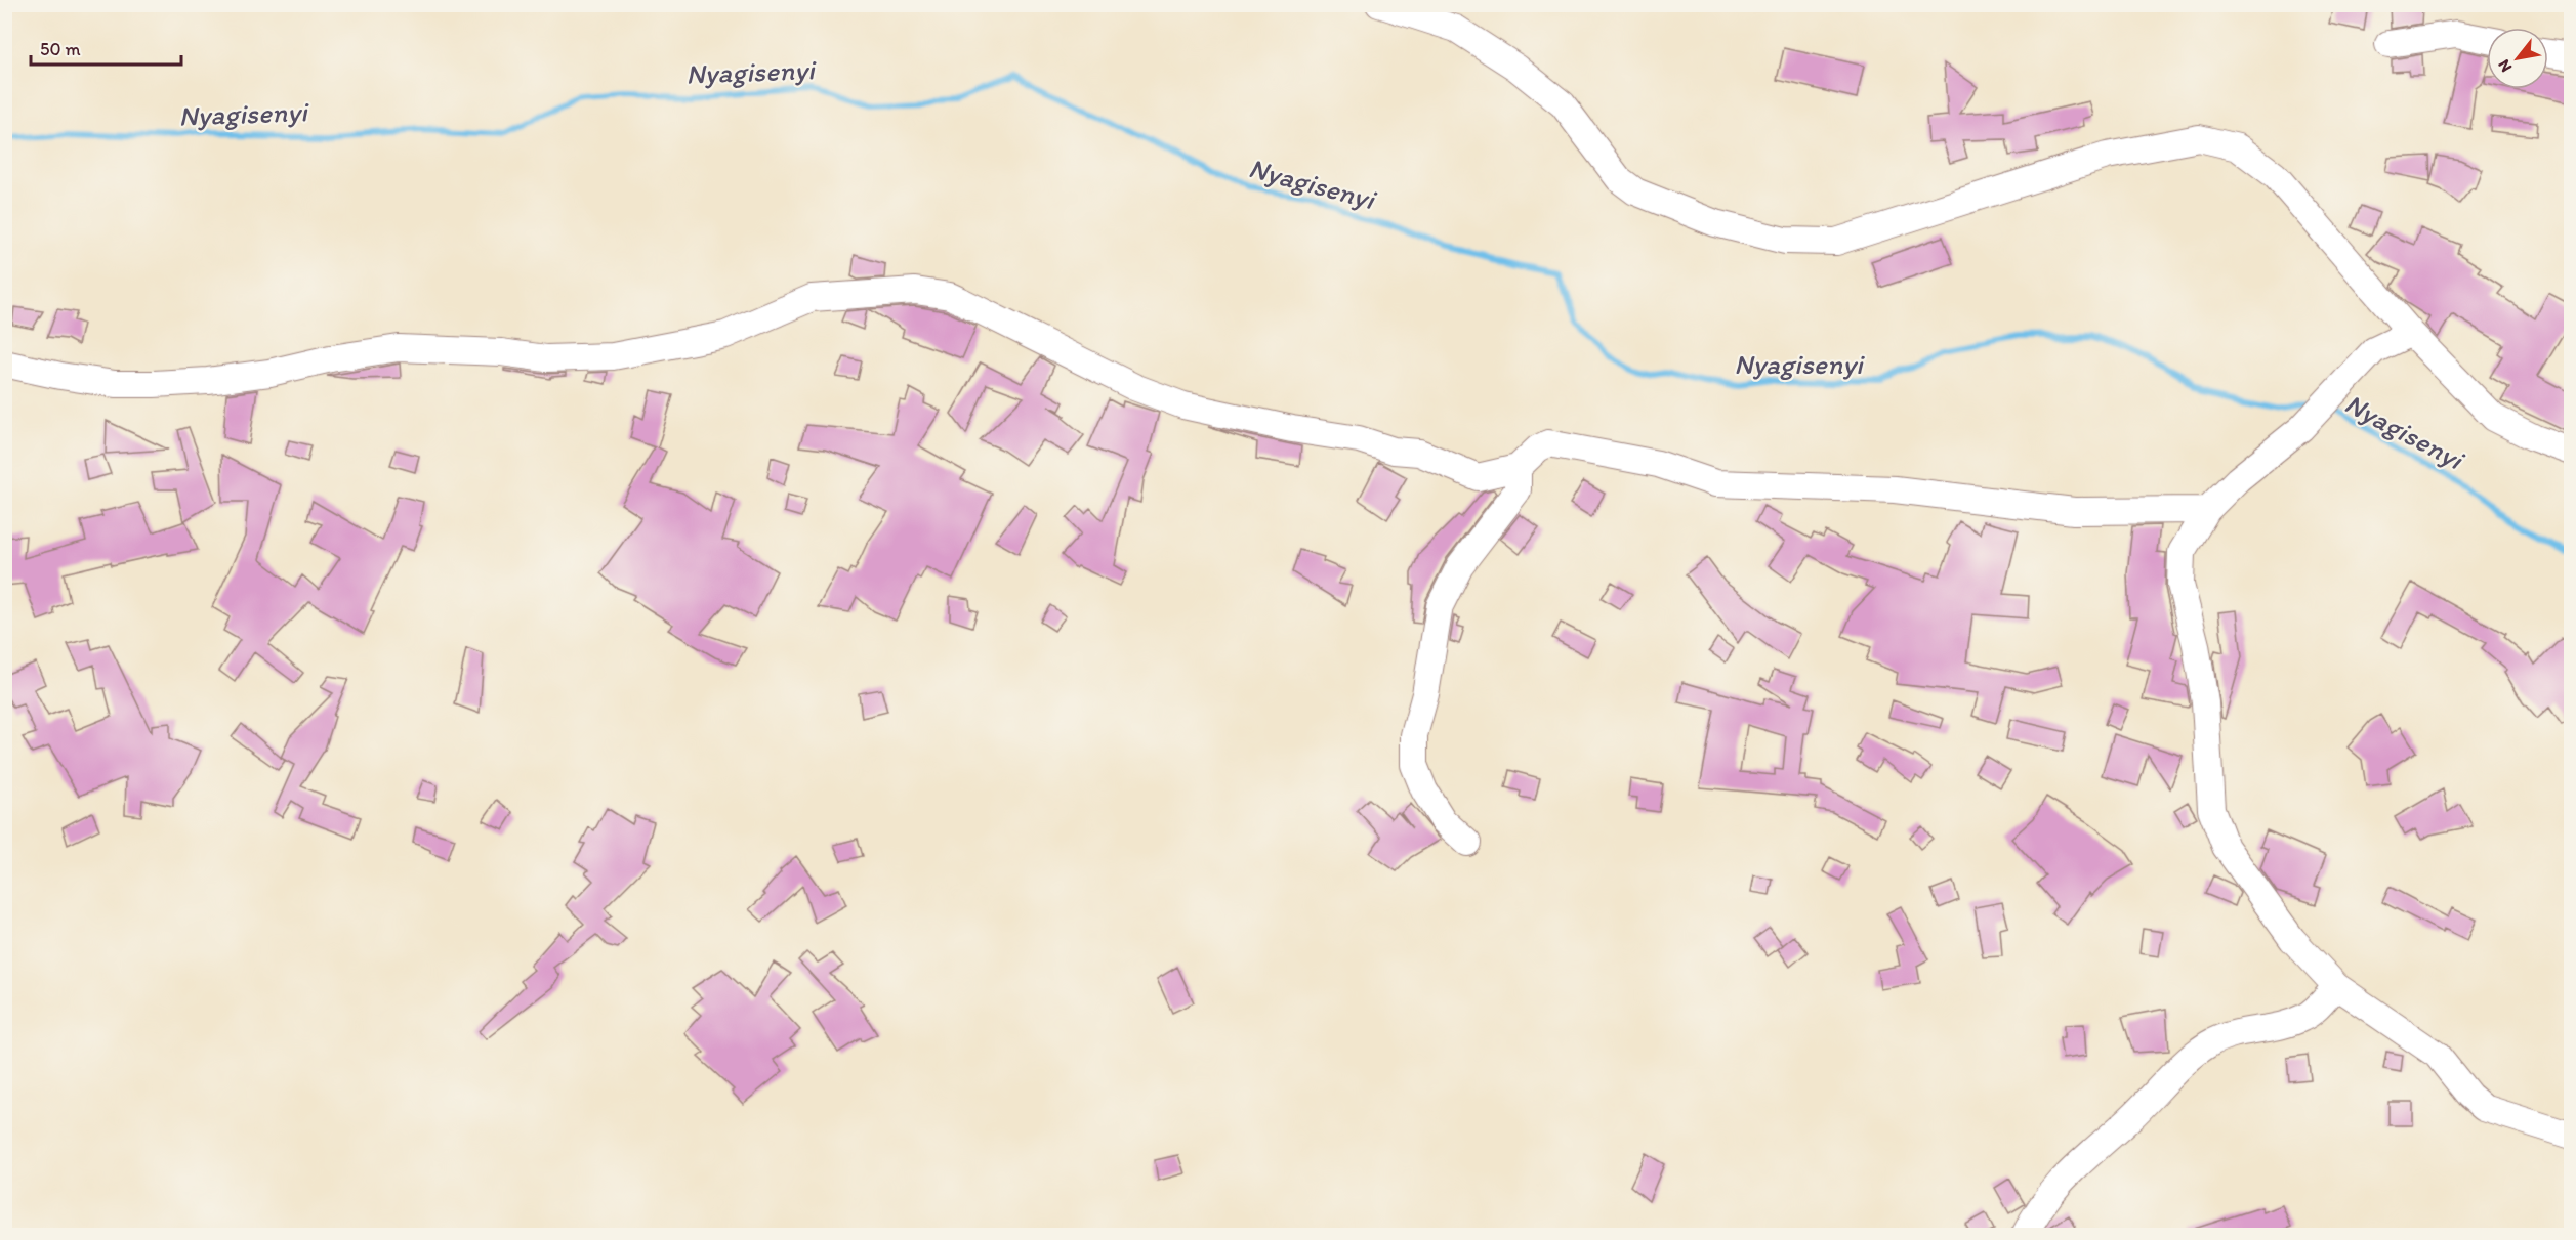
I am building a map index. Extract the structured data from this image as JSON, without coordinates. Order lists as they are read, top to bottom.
{
  "water": ["Nyagisenyi"],
  "scale_bar": "50 m",
  "north": "bottom left"
}
